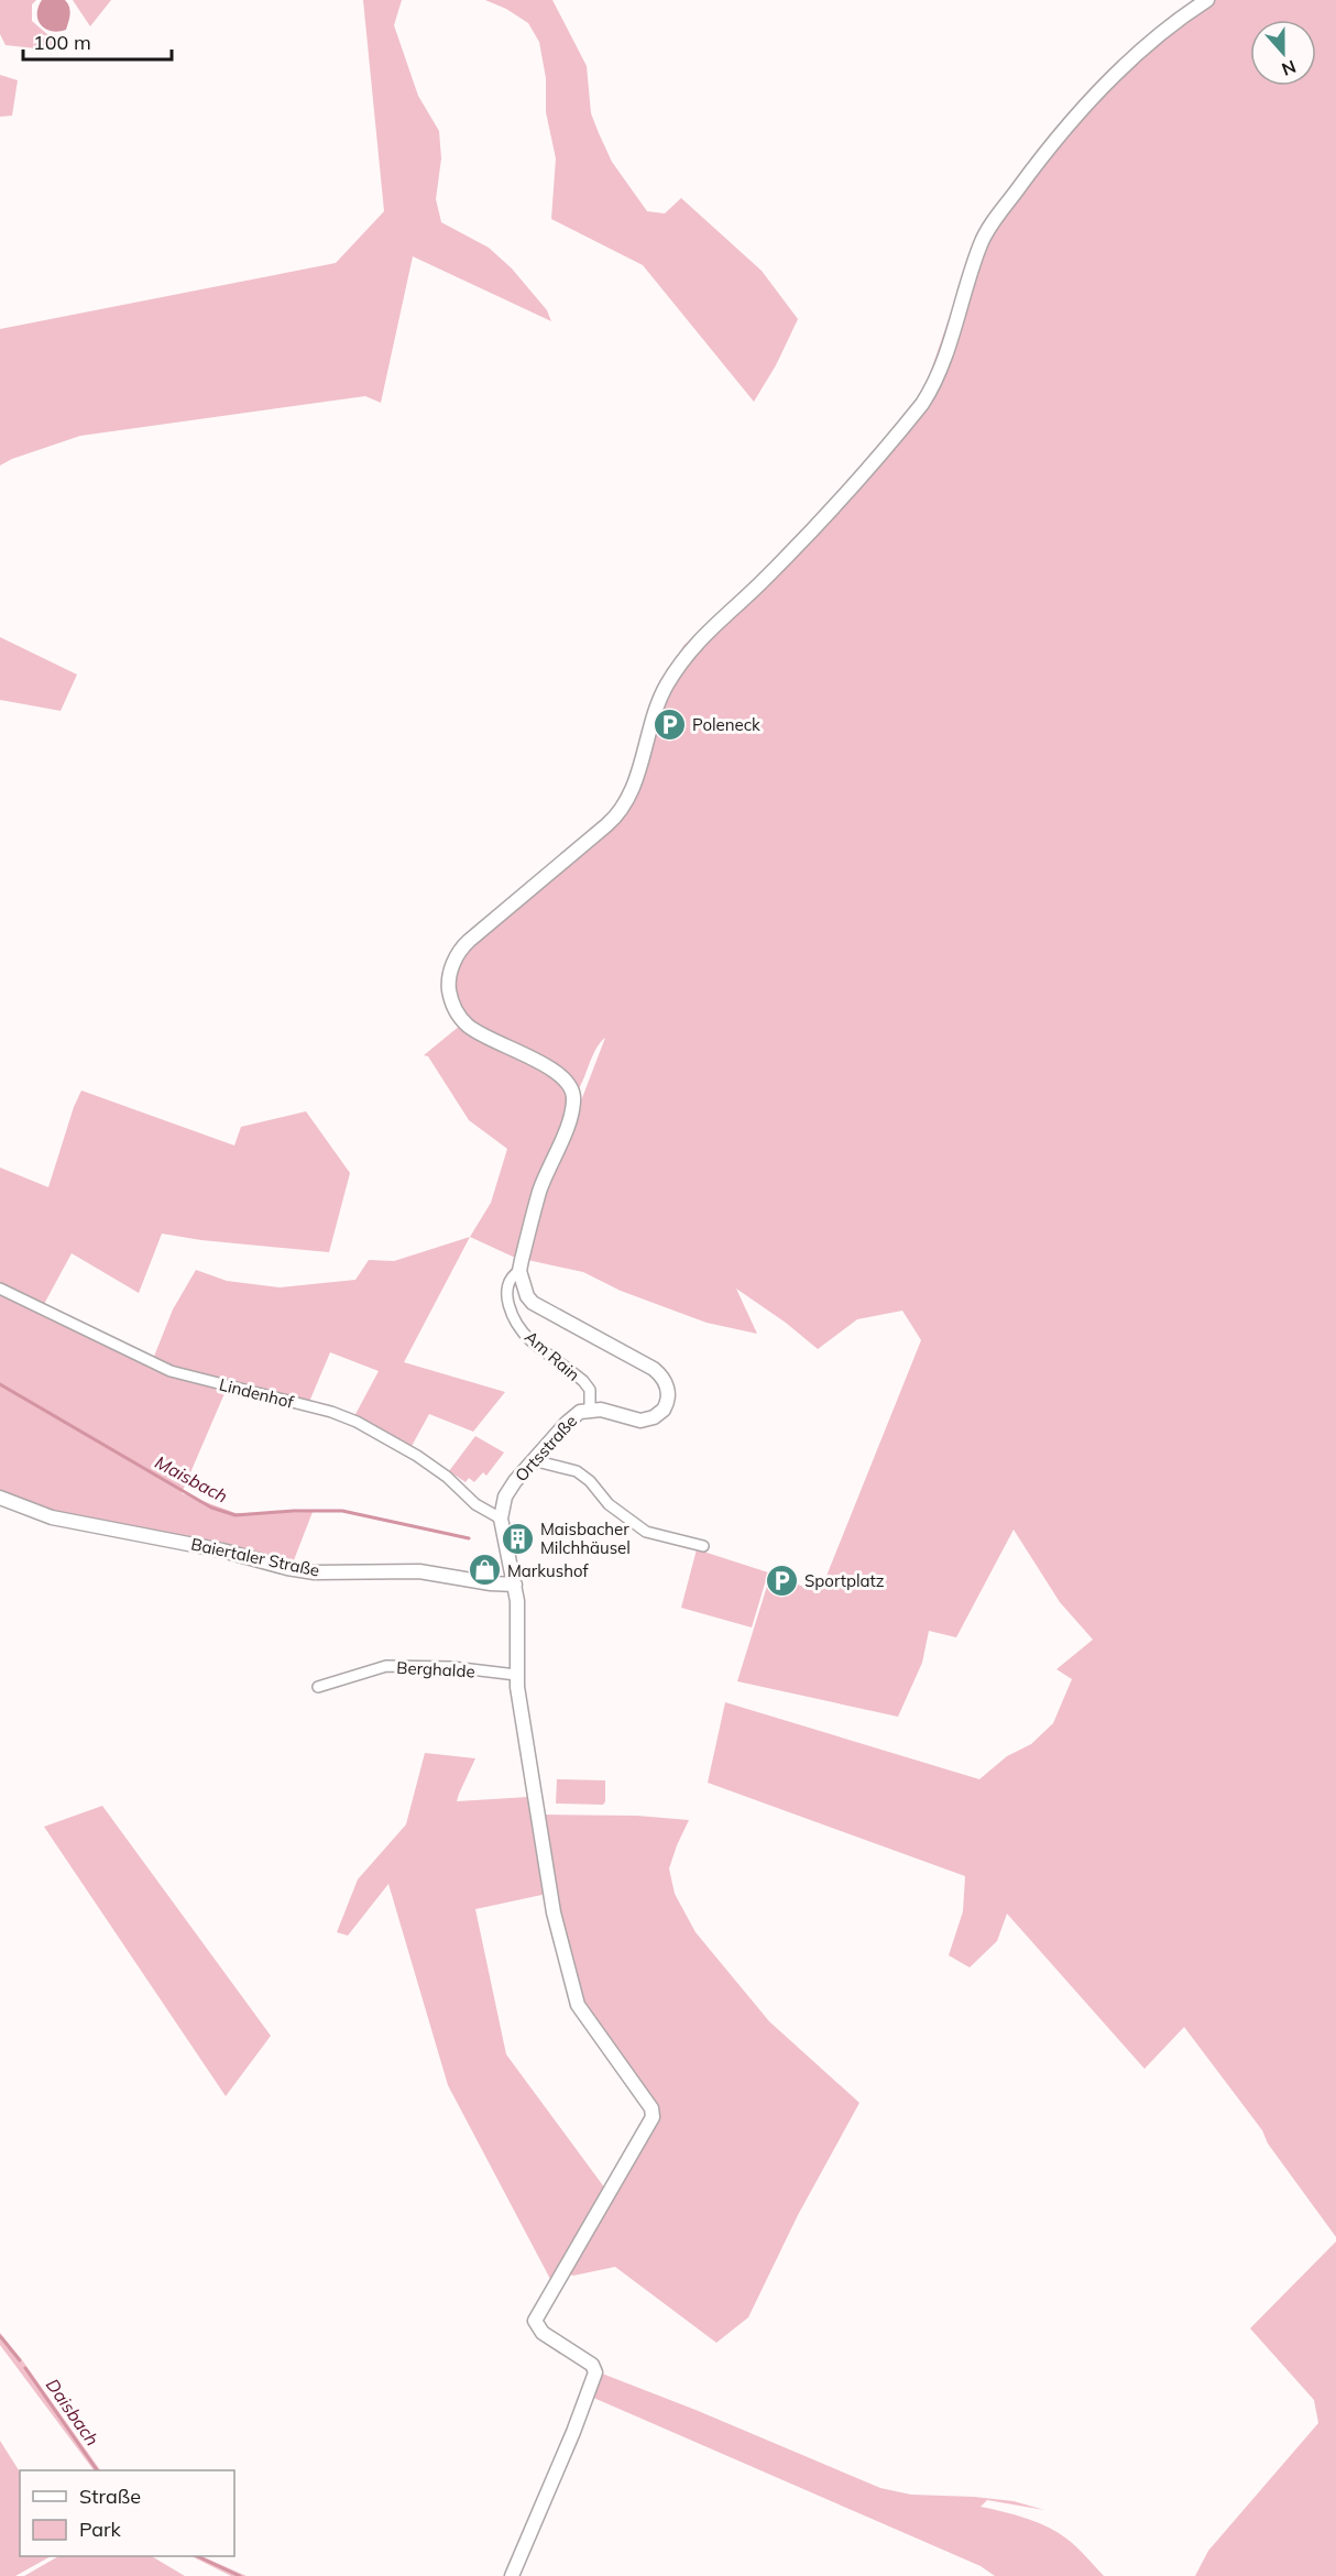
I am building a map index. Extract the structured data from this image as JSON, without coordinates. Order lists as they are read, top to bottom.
{
  "streets": {
    "street": [
      "Am Rain",
      "Lindenhof",
      "Ortsstraße",
      "Baiertaler Straße",
      "Berghalde"
    ]
  },
  "crossings": [
    ["Am Rain", "Ortsstraße"],
    ["Lindenhof", "Ortsstraße"]
  ],
  "water": ["Maisbach", "Daisbach"],
  "places": {
    "parking": ["Poleneck", "Sportplatz"],
    "building": ["Maisbacher Milchhäusel"],
    "shop": ["Markushof"]
  },
  "legend": ["Straße", "Park"],
  "scale_bar": "100 m",
  "north": "bottom"
}
